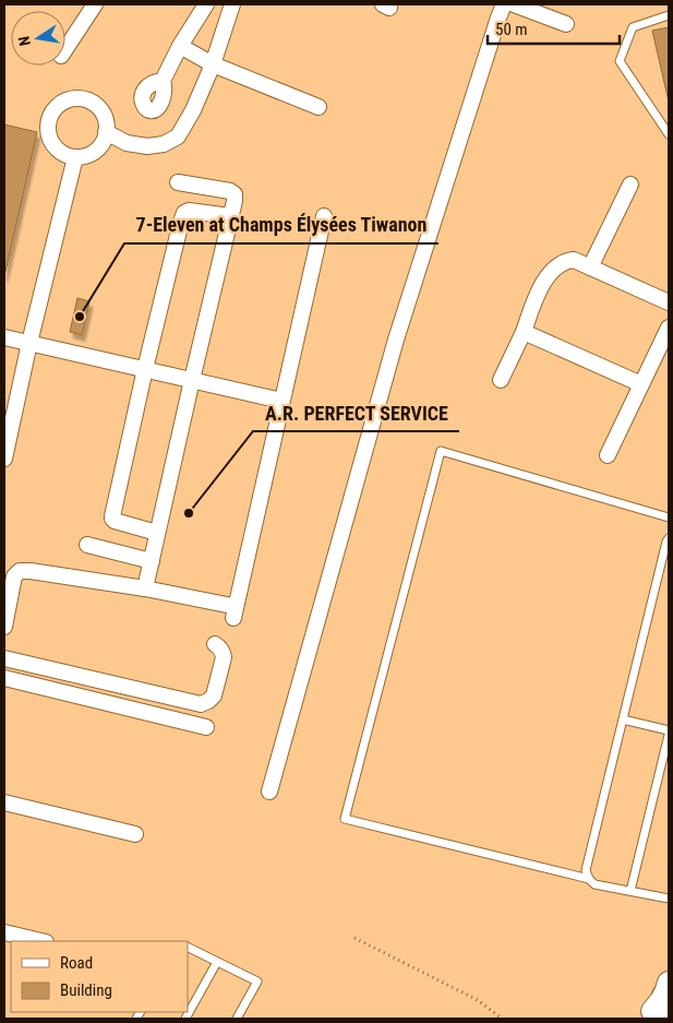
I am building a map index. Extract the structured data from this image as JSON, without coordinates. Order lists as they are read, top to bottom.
{
  "places": ["7-Eleven at Champs Élysées Tiwanon", "A.R. PERFECT SERVICE"],
  "legend": ["Road", "Building"],
  "scale_bar": "50 m",
  "north": "left"
}
